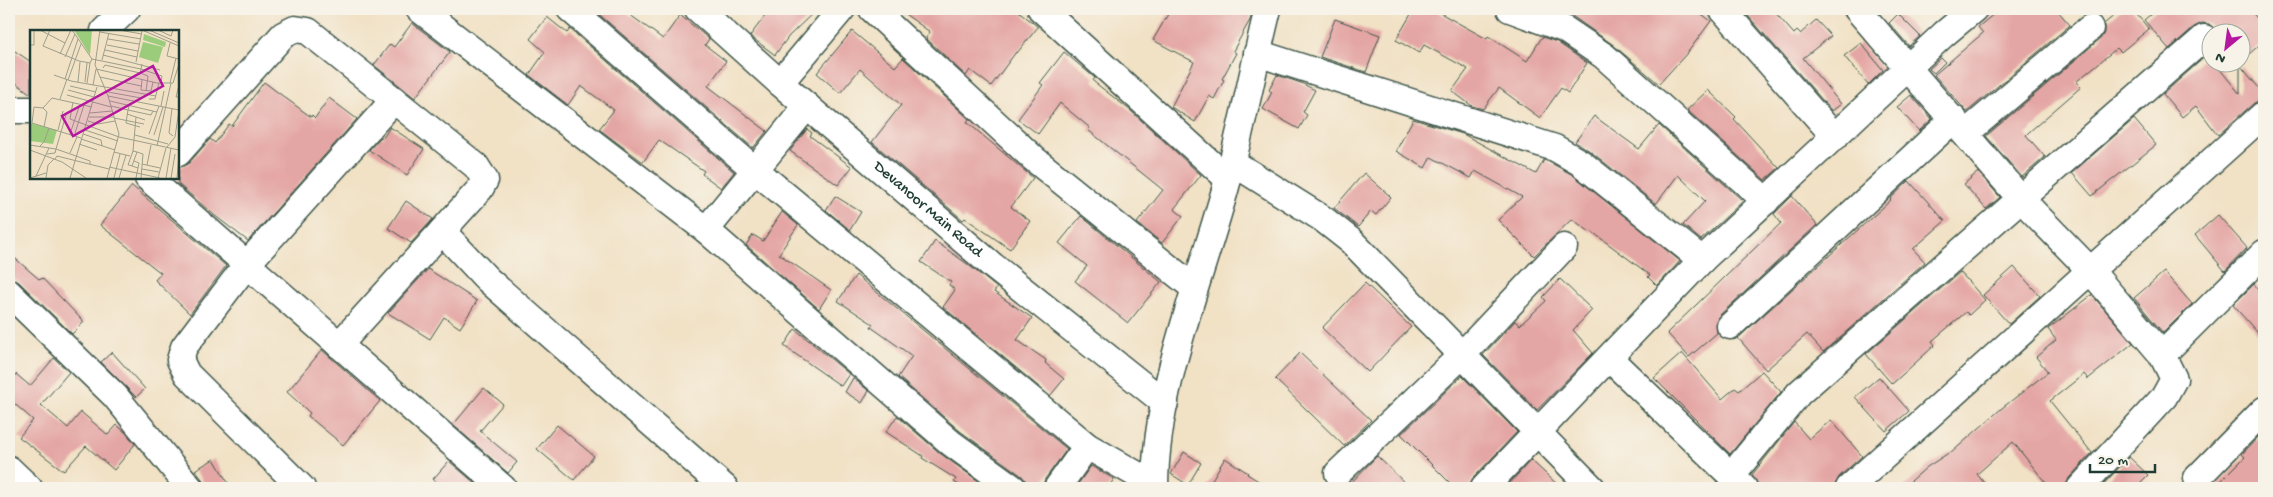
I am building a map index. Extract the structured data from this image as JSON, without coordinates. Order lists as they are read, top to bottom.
{
  "streets": {
    "street": ["Devanoor Main Road"]
  },
  "scale_bar": "20 m",
  "north": "bottom left"
}
